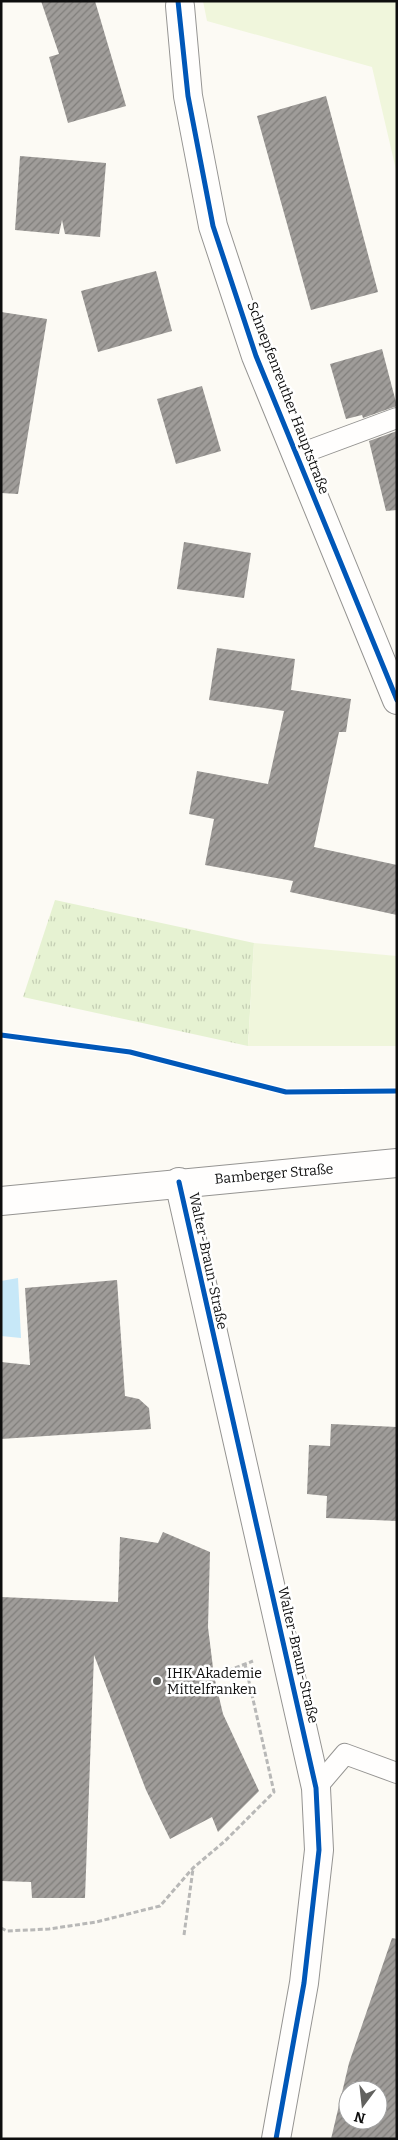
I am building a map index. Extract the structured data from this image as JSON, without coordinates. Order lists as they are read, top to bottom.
{
  "streets": {
    "street": ["Schnepfenreuther Hauptstraße", "Bamberger Straße", "Walter-Braun-Straße"]
  },
  "crossings": [
    ["Bamberger Straße", "Walter-Braun-Straße"]
  ],
  "places": ["IHK Akademie Mittelfranken"],
  "north": "bottom"
}
